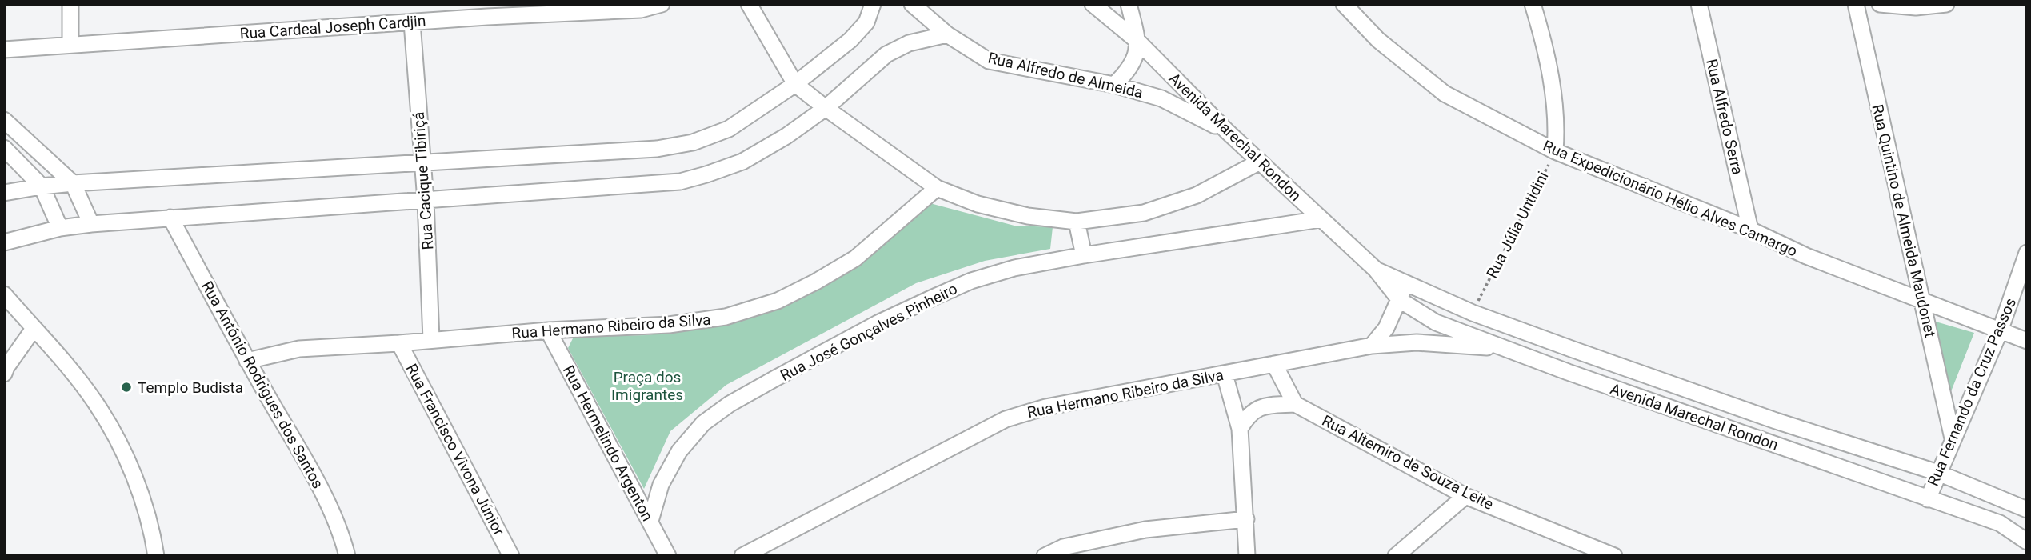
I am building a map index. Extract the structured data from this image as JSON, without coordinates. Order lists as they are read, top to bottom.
{
  "streets": {
    "street": [
      "Rua Cardeal Joseph Cardjin",
      "Rua Alfredo de Almeida",
      "Rua Alfredo Serra",
      "Avenida Marechal Rondon",
      "Rua Cacique Tibiriçá",
      "Rua Expedicionário Hélio Alves Camargo",
      "Rua Quintino de Almeida Maudonet",
      "Rua Hermano Ribeiro da Silva",
      "Rua José Gonçalves Pinheiro",
      "Rua Antônio Rodrigues dos Santos",
      "Rua Fernando da Cruz Passos",
      "Rua Hermelindo Argenton",
      "Rua Francisco Vivona Júnior",
      "Rua Altemiro de Souza Leite"
    ],
    "path": ["Rua Júlia Untidini"]
  },
  "crossings": [
    ["Rua Cardeal Joseph Cardjin", "Rua Cacique Tibiriçá"],
    ["Rua Alfredo de Almeida", "Avenida Marechal Rondon"],
    ["Rua Alfredo Serra", "Rua Expedicionário Hélio Alves Camargo"],
    ["Avenida Marechal Rondon", "Rua Júlia Untidini"],
    ["Avenida Marechal Rondon", "Rua Hermano Ribeiro da Silva"],
    ["Avenida Marechal Rondon", "Rua José Gonçalves Pinheiro"],
    ["Avenida Marechal Rondon", "Rua Fernando da Cruz Passos"],
    ["Rua Cacique Tibiriçá", "Rua Hermano Ribeiro da Silva"],
    ["Rua Expedicionário Hélio Alves Camargo", "Rua Quintino de Almeida Maudonet"],
    ["Rua Expedicionário Hélio Alves Camargo", "Rua Júlia Untidini"],
    ["Rua Expedicionário Hélio Alves Camargo", "Rua Fernando da Cruz Passos"],
    ["Rua Quintino de Almeida Maudonet", "Rua Fernando da Cruz Passos"],
    ["Rua Hermano Ribeiro da Silva", "Rua Antônio Rodrigues dos Santos"],
    ["Rua Hermano Ribeiro da Silva", "Rua Hermelindo Argenton"],
    ["Rua Hermano Ribeiro da Silva", "Rua Francisco Vivona Júnior"],
    ["Rua José Gonçalves Pinheiro", "Rua Hermelindo Argenton"]
  ],
  "parks": ["Praça dos Imigrantes"],
  "places": ["Templo Budista"]
}
